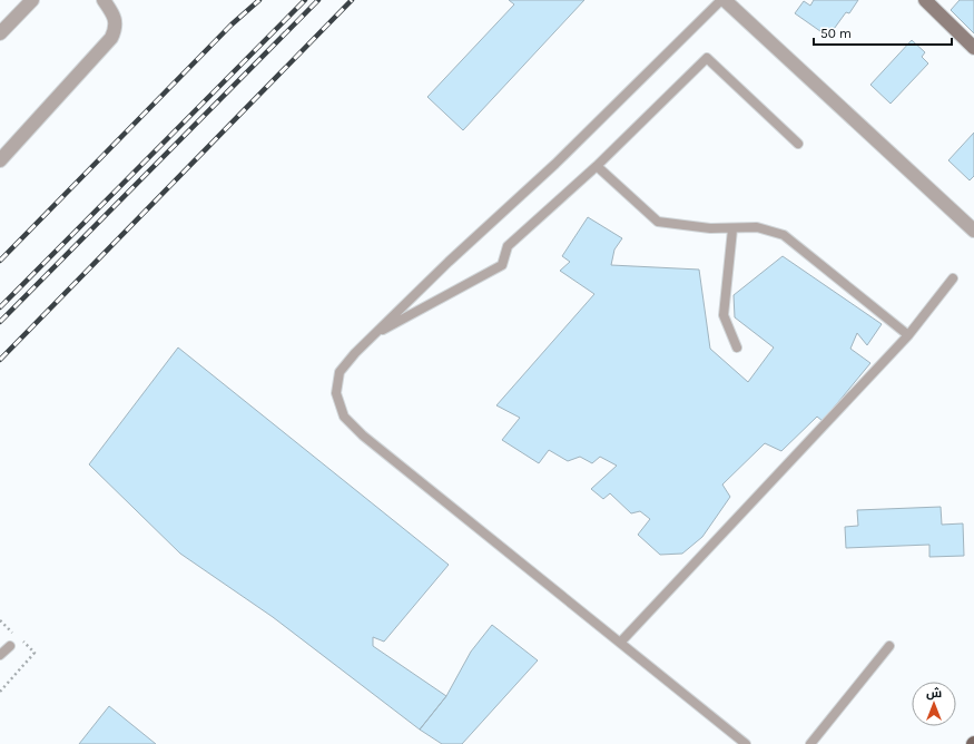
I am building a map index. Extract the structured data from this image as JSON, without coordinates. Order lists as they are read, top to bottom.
{
  "scale_bar": "50 m",
  "north": "top"
}
